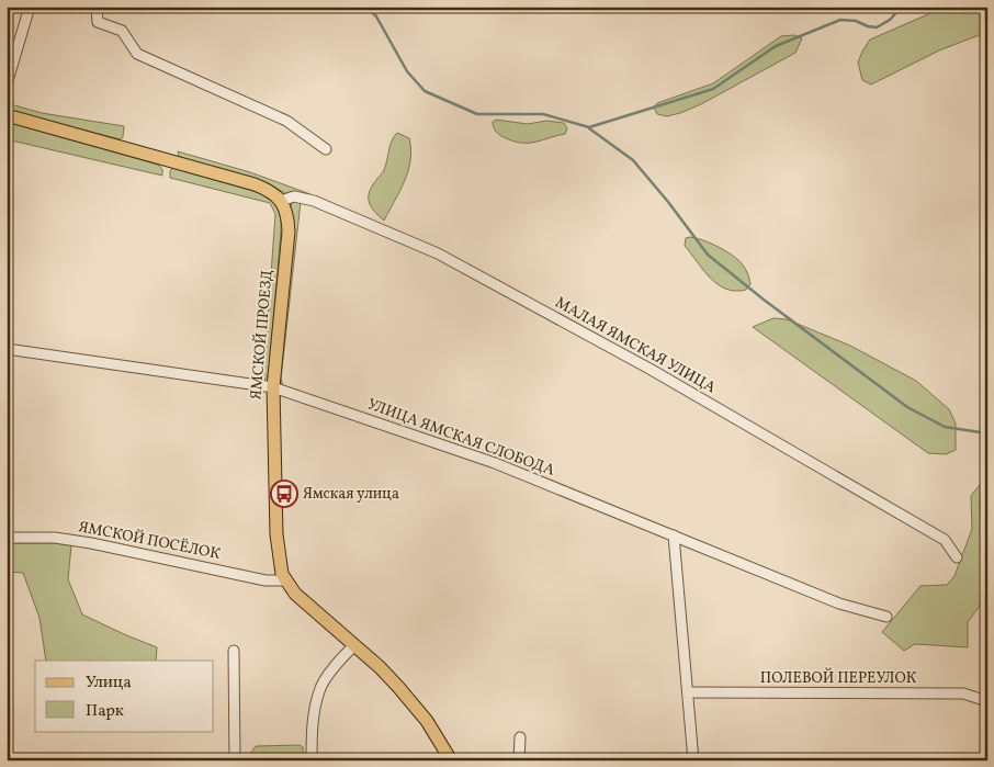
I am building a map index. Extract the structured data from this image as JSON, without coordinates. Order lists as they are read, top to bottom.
{
  "streets": {
    "main road": ["ЯМСКОЙ ПРОЕЗД"],
    "street": [
      "МАЛАЯ ЯМСКАЯ УЛИЦА",
      "УЛИЦА ЯМСКАЯ СЛОБОДА",
      "ЯМСКОЙ ПОСЁЛОК",
      "ПОЛЕВОЙ ПЕРЕУЛОК"
    ]
  },
  "crossings": [
    ["ЯМСКОЙ ПРОЕЗД", "МАЛАЯ ЯМСКАЯ УЛИЦА"],
    ["ЯМСКОЙ ПРОЕЗД", "УЛИЦА ЯМСКАЯ СЛОБОДА"],
    ["ЯМСКОЙ ПРОЕЗД", "ЯМСКОЙ ПОСЁЛОК"]
  ],
  "places": {
    "bus stop": ["Ямская улица"]
  },
  "legend": ["Улица", "Парк"]
}
